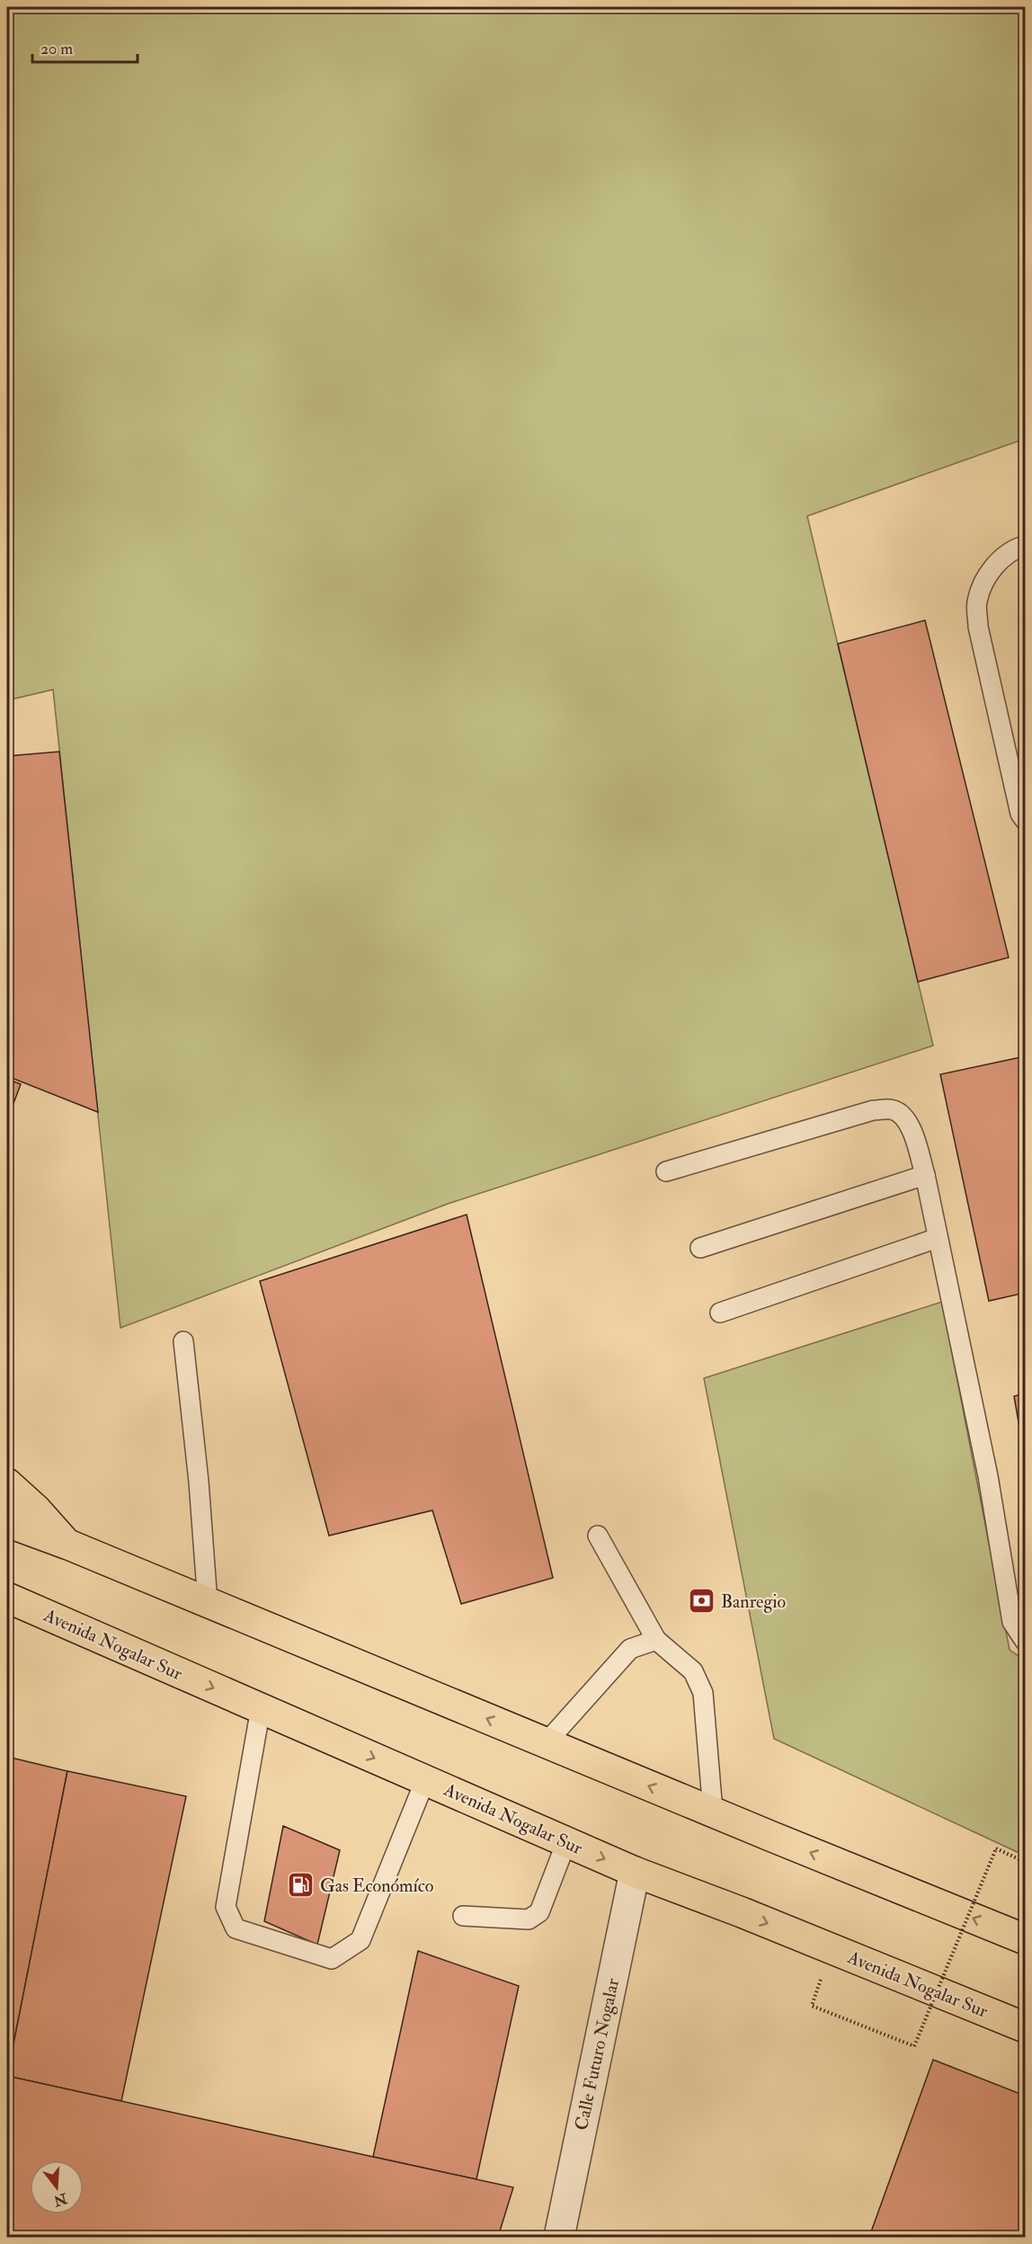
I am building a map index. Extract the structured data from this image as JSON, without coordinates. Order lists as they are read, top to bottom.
{
  "streets": {
    "highway": ["Avenida Nogalar Sur"],
    "street": ["Calle Futuro Nogalar"]
  },
  "crossings": [
    ["Avenida Nogalar Sur", "Calle Futuro Nogalar"]
  ],
  "places": {
    "bank": ["Banregio"],
    "fuel station": ["Gas Económíco"]
  },
  "scale_bar": "20 m",
  "north": "bottom"
}
